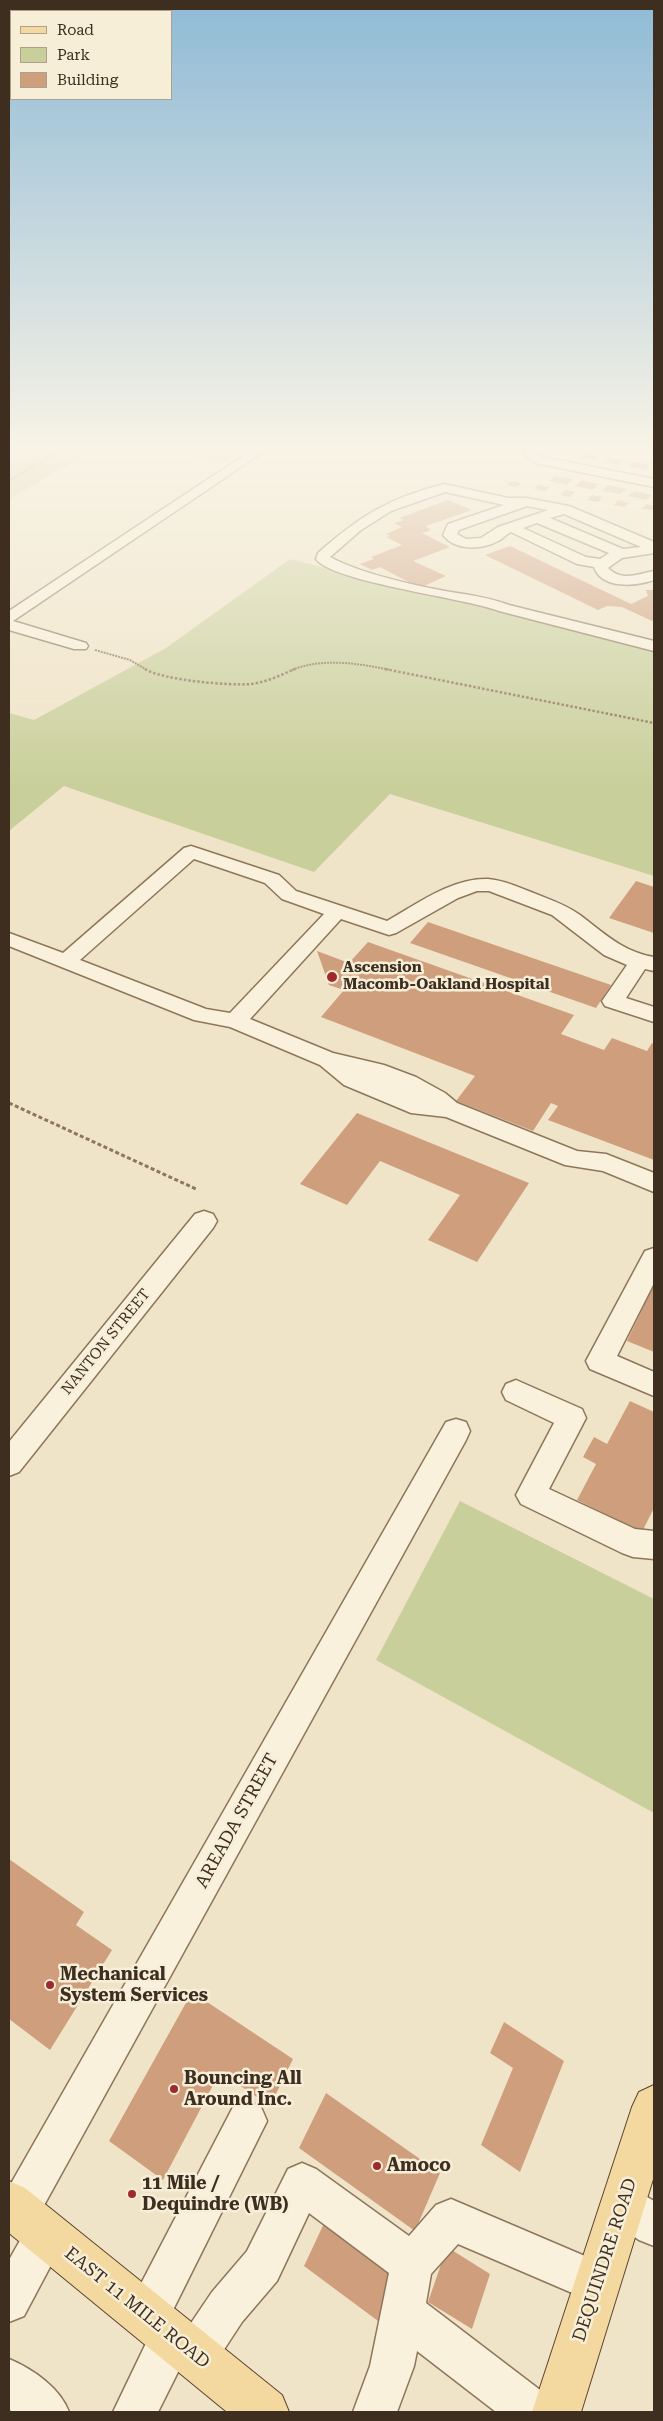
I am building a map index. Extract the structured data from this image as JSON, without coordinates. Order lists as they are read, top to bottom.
{
  "streets": {
    "main road": ["DEQUINDRE ROAD", "EAST 11 MILE ROAD"],
    "street": ["NANTON STREET", "AREADA STREET"]
  },
  "crossings": [
    ["AREADA STREET", "EAST 11 MILE ROAD"]
  ],
  "places": [
    "Ascension Macomb-Oakland Hospital",
    "Mechanical System Services",
    "Bouncing All Around Inc.",
    "Amoco",
    "11 Mile / Dequindre (WB)"
  ],
  "legend": ["Road", "Park", "Building"]
}
